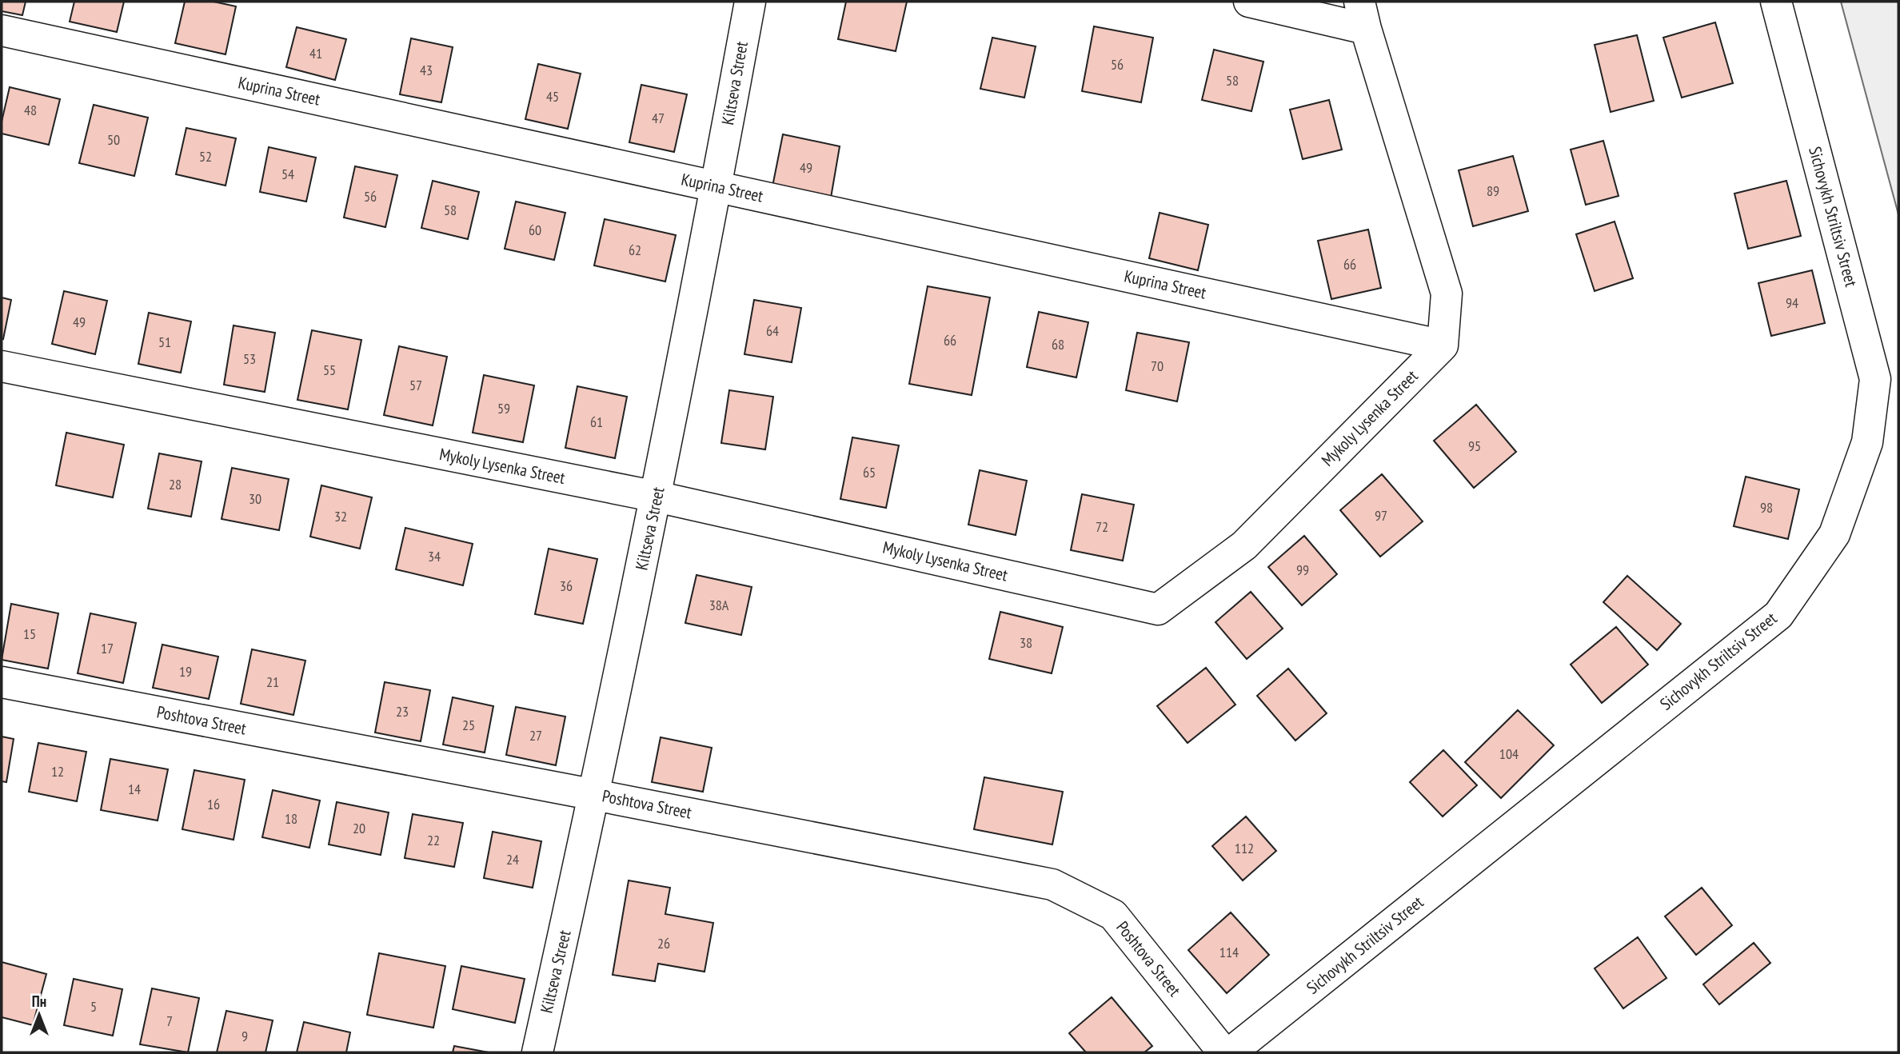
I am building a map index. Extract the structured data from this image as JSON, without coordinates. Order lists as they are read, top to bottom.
{
  "streets": {
    "street": [
      "Kiltseva Street",
      "Kuprina Street",
      "Sichovykh Striltsiv Street",
      "Mykoly Lysenka Street",
      "Poshtova Street"
    ]
  },
  "crossings": [
    ["Kiltseva Street", "Kuprina Street"],
    ["Kiltseva Street", "Mykoly Lysenka Street"],
    ["Kiltseva Street", "Poshtova Street"],
    ["Kuprina Street", "Mykoly Lysenka Street"]
  ],
  "house_numbers": [
    "41",
    "56",
    "43",
    "58",
    "45",
    "48",
    "47",
    "50",
    "52",
    "49",
    "54",
    "89",
    "56",
    "58",
    "60",
    "62",
    "66",
    "94",
    "49",
    "64",
    "66",
    "51",
    "68",
    "53",
    "70",
    "55",
    "57",
    "59",
    "61",
    "95",
    "65",
    "28",
    "30",
    "98",
    "97",
    "32",
    "72",
    "34",
    "99",
    "36",
    "38А",
    "15",
    "38",
    "17",
    "19",
    "21",
    "23",
    "25",
    "27",
    "104",
    "12",
    "14",
    "16",
    "18",
    "20",
    "22",
    "112",
    "24",
    "26",
    "114",
    "5",
    "7",
    "9"
  ],
  "north": "top"
}
